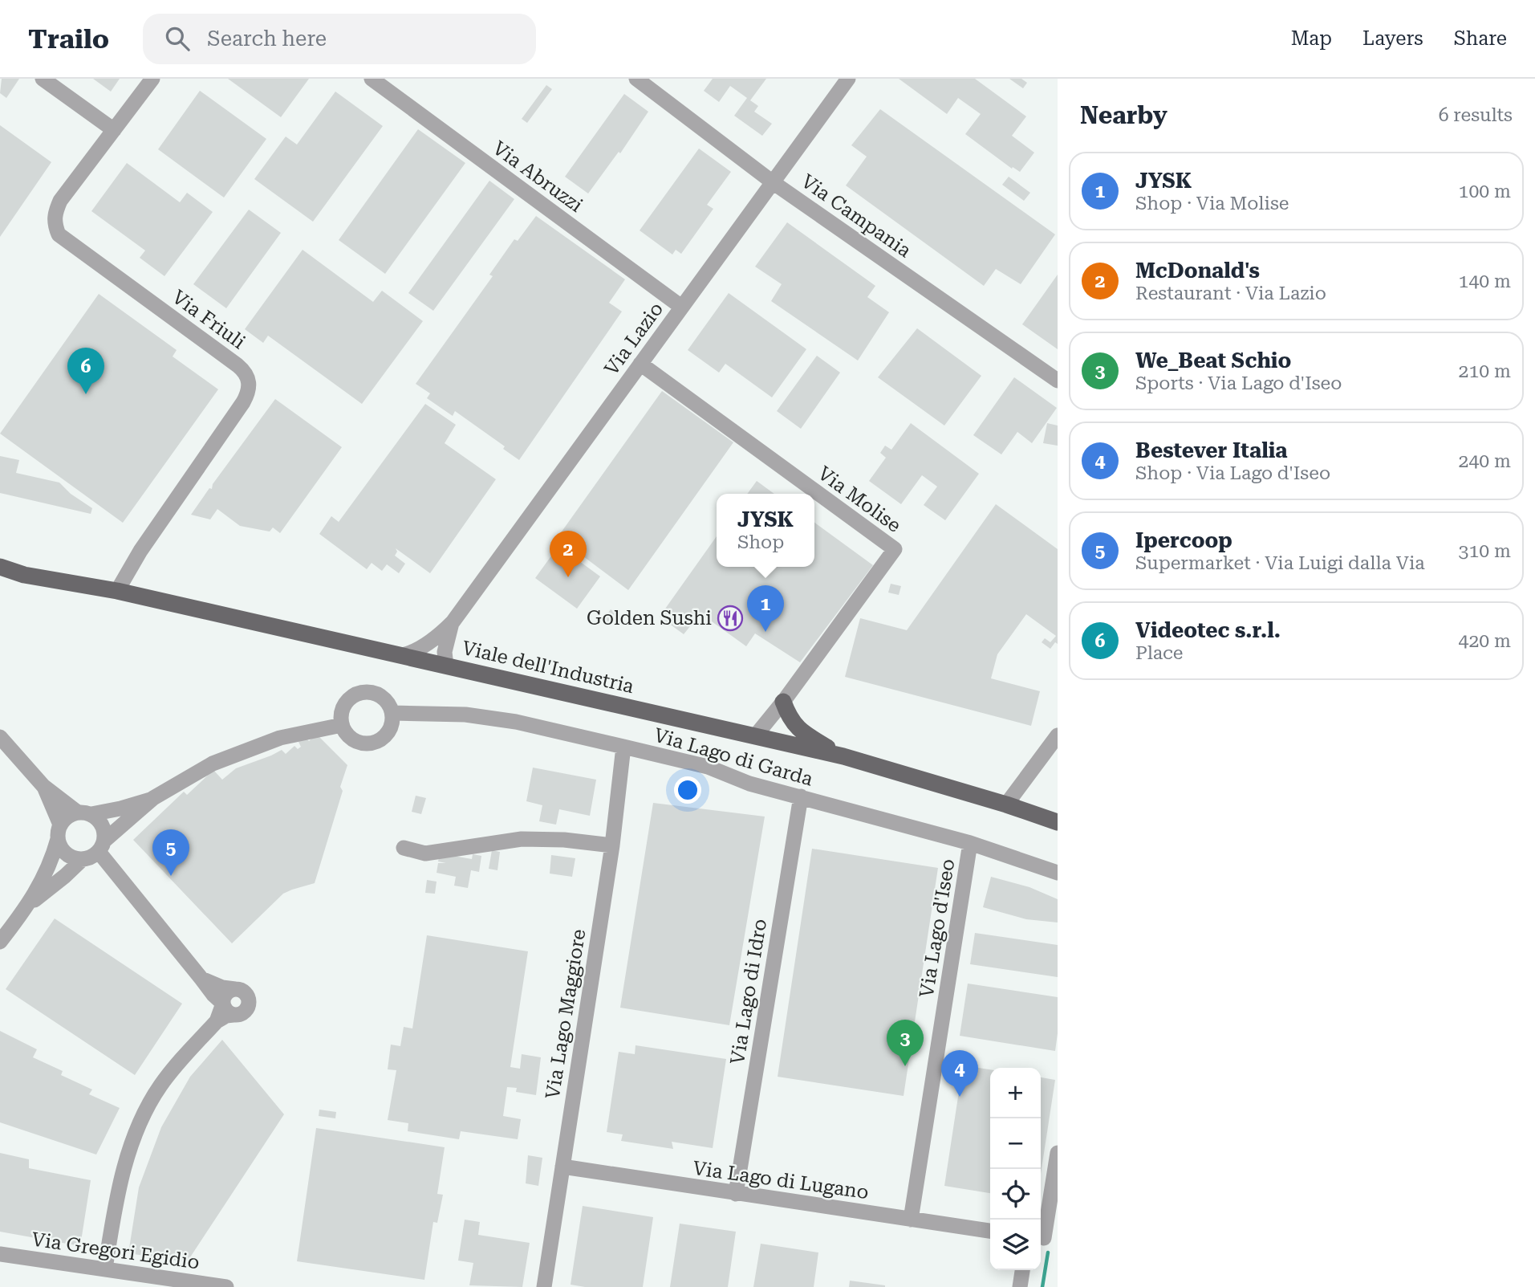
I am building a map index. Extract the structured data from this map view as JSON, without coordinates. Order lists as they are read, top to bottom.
{
  "streets": {
    "main road": ["Viale dell'Industria"],
    "street": [
      "Via Abruzzi",
      "Via Campania",
      "Via Friuli",
      "Via Lazio",
      "Via Molise",
      "Via Lago di Garda",
      "Via Lago d'Iseo",
      "Via Lago di Idro",
      "Via Lago Maggiore",
      "Via Lago di Lugano",
      "Via Gregori Egidio"
    ]
  },
  "crossings": [
    ["Via Abruzzi", "Via Lazio"],
    ["Via Campania", "Via Lazio"],
    ["Via Friuli", "Viale dell'Industria"],
    ["Via Lazio", "Via Molise"],
    ["Via Molise", "Viale dell'Industria"],
    ["Via Lago di Garda", "Via Lago d'Iseo"],
    ["Via Lago di Garda", "Via Lago di Idro"],
    ["Via Lago di Garda", "Via Lago Maggiore"],
    ["Via Lago d'Iseo", "Via Lago di Lugano"],
    ["Via Lago di Idro", "Via Lago di Lugano"],
    ["Via Lago Maggiore", "Via Lago di Lugano"]
  ],
  "places": {
    "restaurant": ["Golden Sushi"]
  },
  "page": {
    "header": "Trailo",
    "search": "Search here",
    "nav": ["Map", "Layers", "Share"],
    "heading": ["Nearby", "6 results"],
    "list": [
      {
        "mark": "1",
        "name": "JYSK",
        "note": "Shop · Via Molise",
        "value": "100 m"
      },
      {
        "mark": "2",
        "name": "McDonald's",
        "note": "Restaurant · Via Lazio",
        "value": "140 m"
      },
      {
        "mark": "3",
        "name": "We_Beat Schio",
        "note": "Sports · Via Lago d'Iseo",
        "value": "210 m"
      },
      {
        "mark": "4",
        "name": "Bestever Italia",
        "note": "Shop · Via Lago d'Iseo",
        "value": "240 m"
      },
      {
        "mark": "5",
        "name": "Ipercoop",
        "note": "Supermarket · Via Luigi dalla Via",
        "value": "310 m"
      },
      {
        "mark": "6",
        "name": "Videotec s.r.l.",
        "note": "Place",
        "value": "420 m"
      }
    ],
    "pins": [
      "6",
      "2",
      "1",
      "5",
      "3",
      "4"
    ],
    "popup": ["JYSK", "Shop"],
    "map_buttons": ["+", "−"]
  }
}
